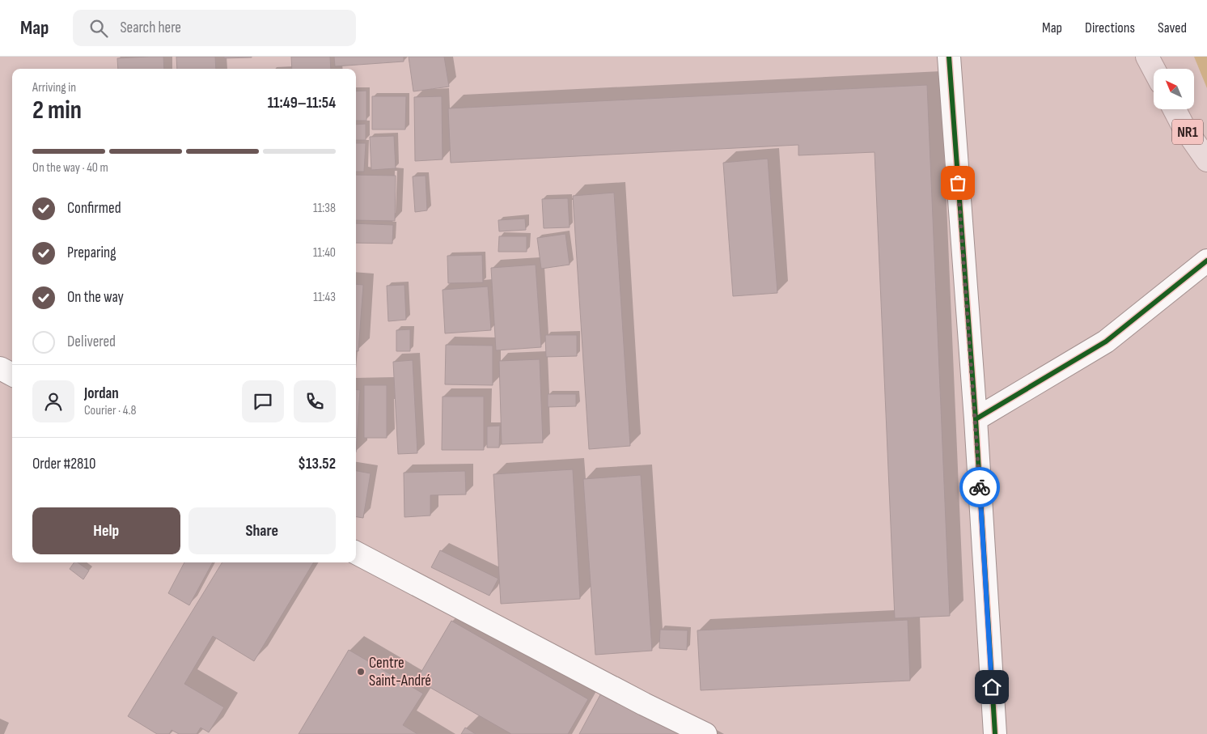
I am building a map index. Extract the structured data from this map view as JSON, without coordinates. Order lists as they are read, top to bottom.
{
  "streets": {
    "highway": ["NR1"]
  },
  "places": ["Centre Saint-André"],
  "north": "top left",
  "page": {
    "header": "Map",
    "search": "Search here",
    "nav": ["Map", "Directions", "Saved"],
    "heading": ["2 min", "Arriving in", "11:49–11:54"],
    "panel": [
      "Jordan",
      "Courier · 4.8",
      "Order #2810",
      "$13.52"
    ],
    "bar": "On the way · 40 m",
    "list": [
      ["Confirmed", "11:38"],
      ["Preparing", "11:40"],
      ["On the way", "11:43"],
      "Delivered"
    ],
    "buttons": ["Help", "Share"]
  }
}
